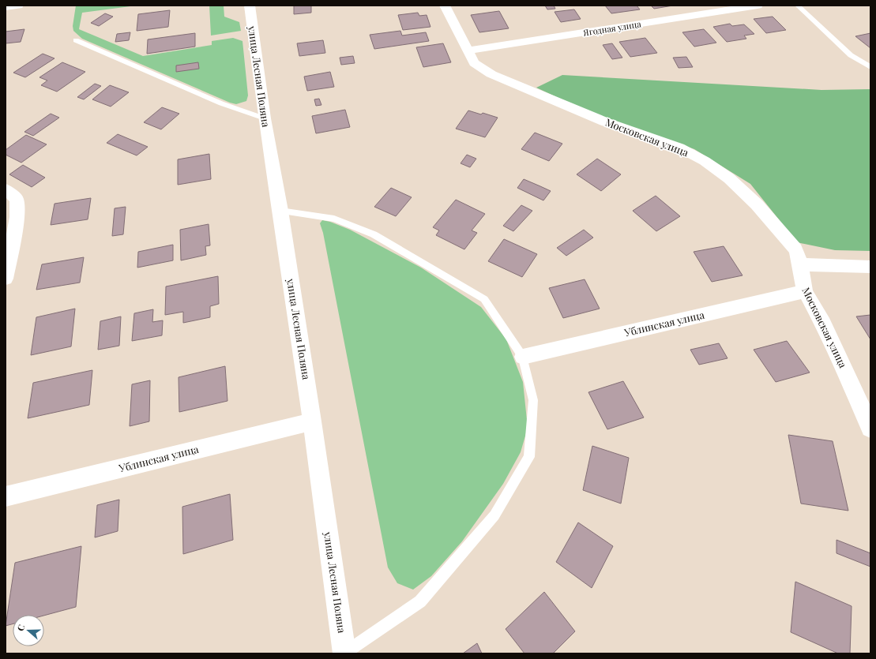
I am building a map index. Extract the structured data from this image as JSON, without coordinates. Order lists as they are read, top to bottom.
{
  "streets": {
    "street": [
      "Ягодная улица",
      "улица Лесная Поляна",
      "Московская улица",
      "Ублинская улица"
    ]
  },
  "crossings": [
    ["Ягодная улица", "Московская улица"],
    ["улица Лесная Поляна", "Ублинская улица"],
    ["Московская улица", "Ублинская улица"]
  ],
  "north": "left"
}
